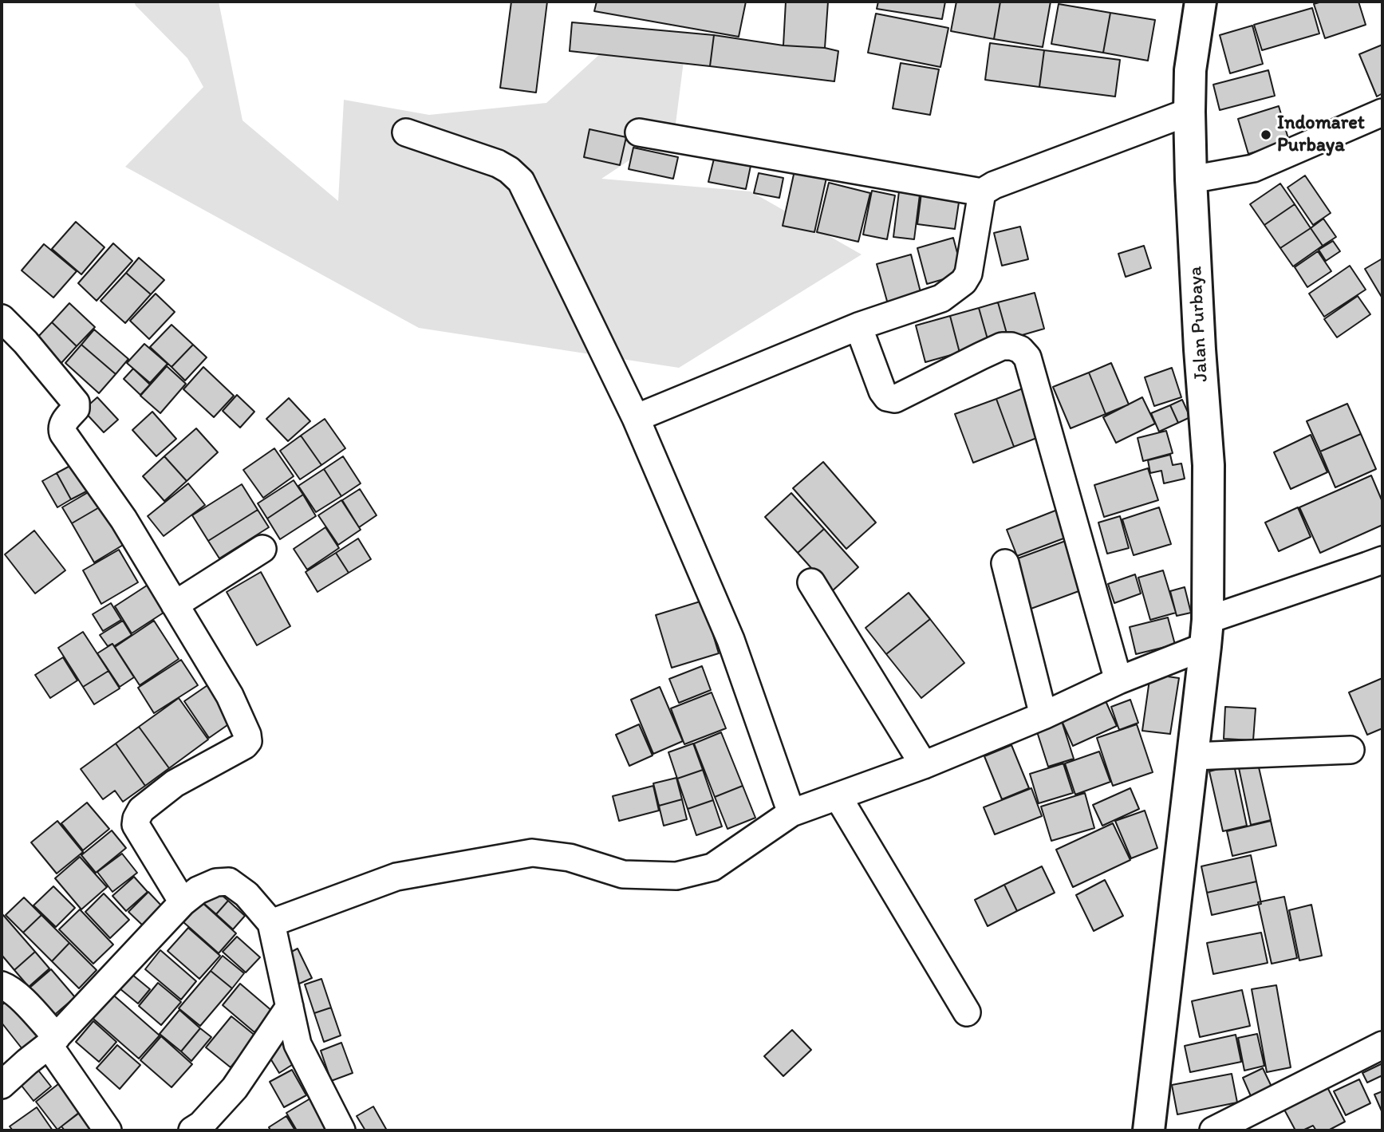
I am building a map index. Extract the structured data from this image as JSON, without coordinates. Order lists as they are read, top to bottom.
{
  "streets": {
    "main road": ["Jalan Purbaya"]
  },
  "places": ["Indomaret Purbaya"]
}
